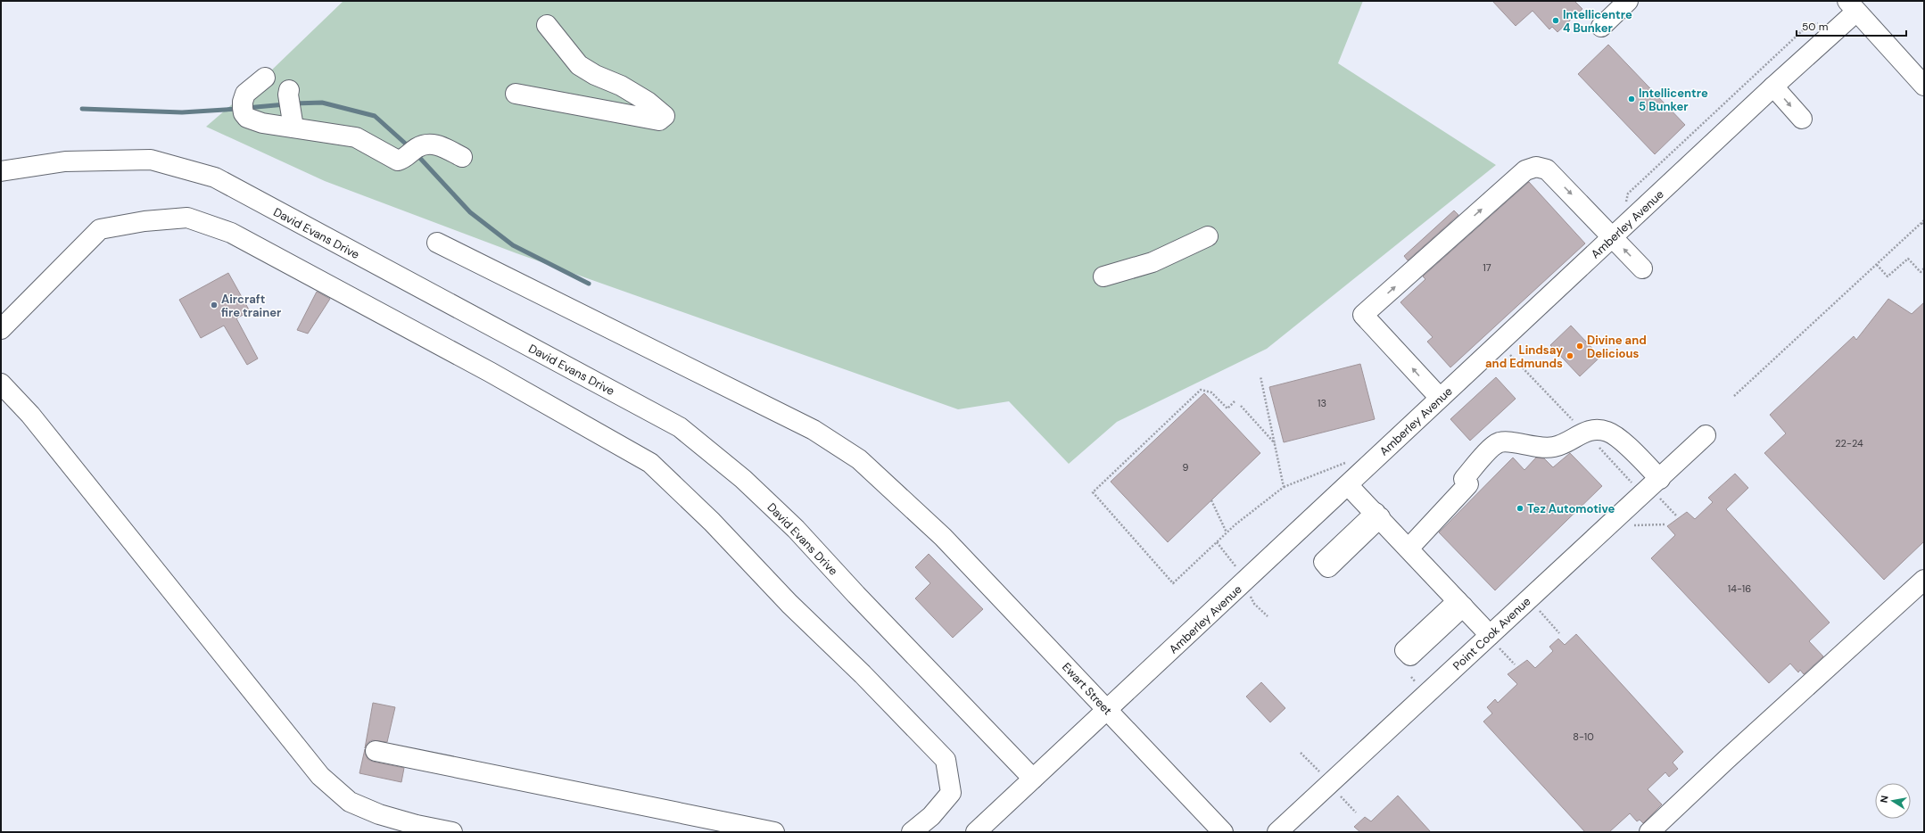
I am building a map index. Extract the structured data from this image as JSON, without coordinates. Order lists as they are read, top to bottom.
{
  "streets": {
    "street": [
      "Amberley Avenue",
      "David Evans Drive",
      "Point Cook Avenue",
      "Ewart Street"
    ]
  },
  "crossings": [
    ["Amberley Avenue", "David Evans Drive"],
    ["Amberley Avenue", "Ewart Street"]
  ],
  "places": [
    "Intellicentre 4 Bunker",
    "Intellicentre 5 Bunker",
    "Aircraft fire trainer",
    "Divine and Delicious",
    "Lindsay and Edmunds",
    "Tez Automotive"
  ],
  "house_numbers": [
    "17",
    "13",
    "22-24",
    "9",
    "14-16",
    "8-10"
  ],
  "scale_bar": "50 m",
  "north": "left"
}
